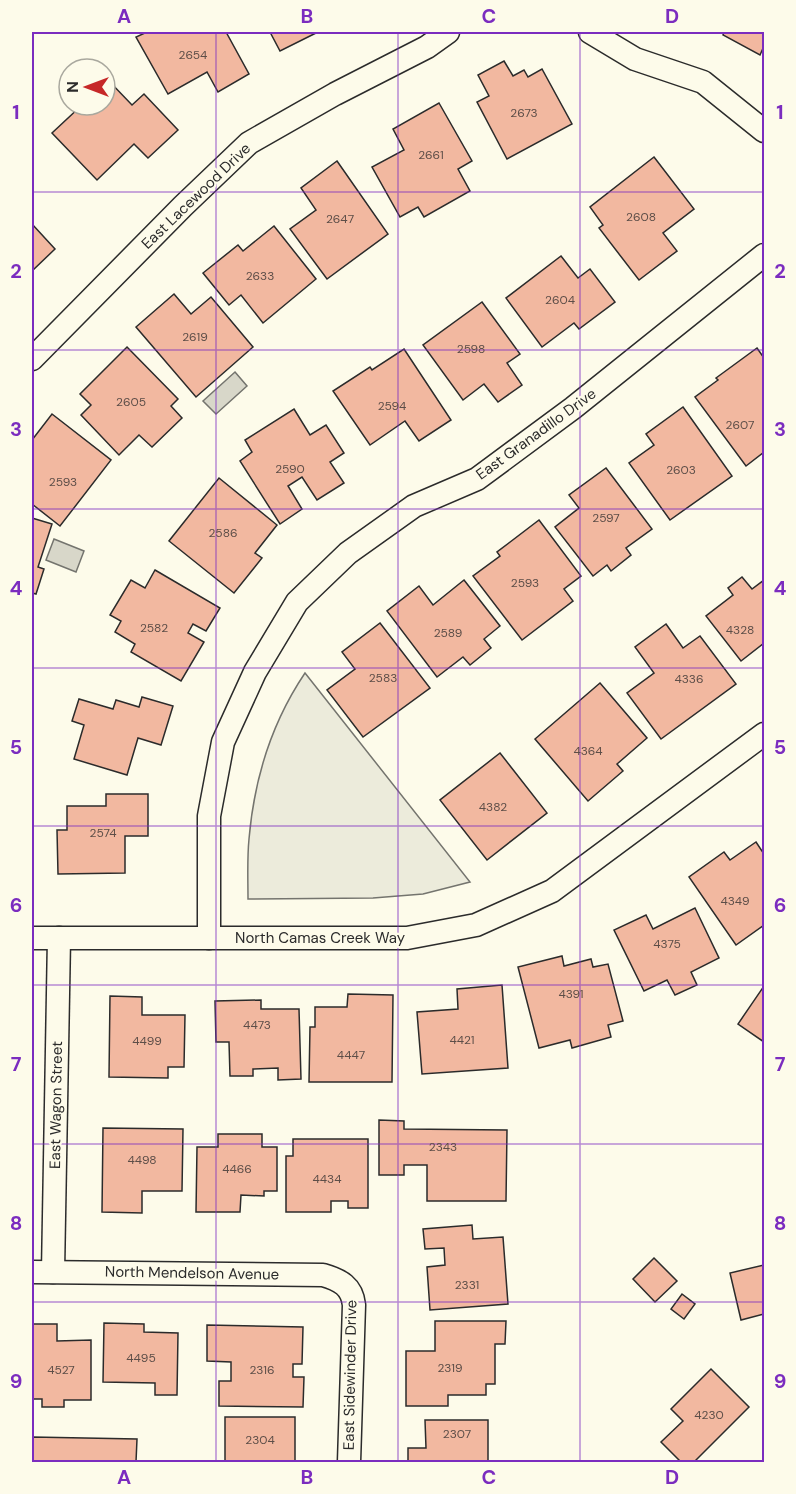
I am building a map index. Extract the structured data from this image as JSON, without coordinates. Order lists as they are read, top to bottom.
{
  "streets": {
    "street": [
      "East Lacewood Drive",
      "East Granadillo Drive",
      "North Camas Creek Way",
      "East Wagon Street",
      "North Mendelson Avenue",
      "East Sidewinder Drive"
    ]
  },
  "crossings": [
    ["East Granadillo Drive", "North Camas Creek Way"],
    ["North Camas Creek Way", "East Wagon Street"],
    ["East Wagon Street", "North Mendelson Avenue"],
    ["North Mendelson Avenue", "East Sidewinder Drive"]
  ],
  "house_numbers": [
    "2654",
    "2673",
    "2661",
    "2608",
    "2647",
    "2633",
    "2604",
    "2619",
    "2598",
    "2605",
    "2594",
    "2607",
    "2590",
    "2603",
    "2593",
    "2597",
    "2586",
    "2593",
    "2582",
    "4328",
    "2589",
    "2583",
    "4336",
    "4364",
    "4382",
    "2574",
    "4349",
    "4375",
    "4391",
    "4473",
    "4421",
    "4499",
    "4447",
    "2343",
    "4498",
    "4466",
    "4434",
    "2331",
    "4495",
    "2319",
    "4527",
    "2316",
    "4230",
    "2307",
    "2304"
  ],
  "north": "left",
  "grid": {
    "columns": [
      "A",
      "B",
      "C",
      "D"
    ],
    "rows": [
      "1",
      "2",
      "3",
      "4",
      "5",
      "6",
      "7",
      "8",
      "9"
    ]
  }
}
